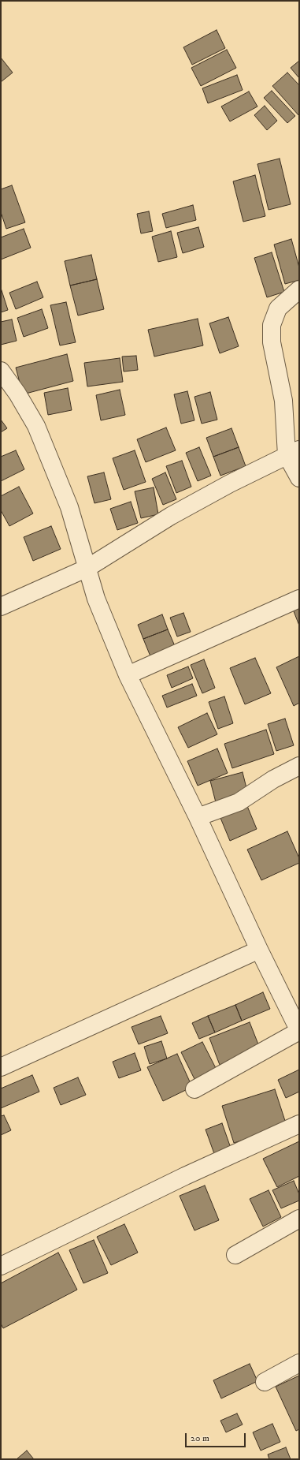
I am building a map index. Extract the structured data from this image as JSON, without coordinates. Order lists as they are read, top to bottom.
{
  "scale_bar": "20 m"
}
